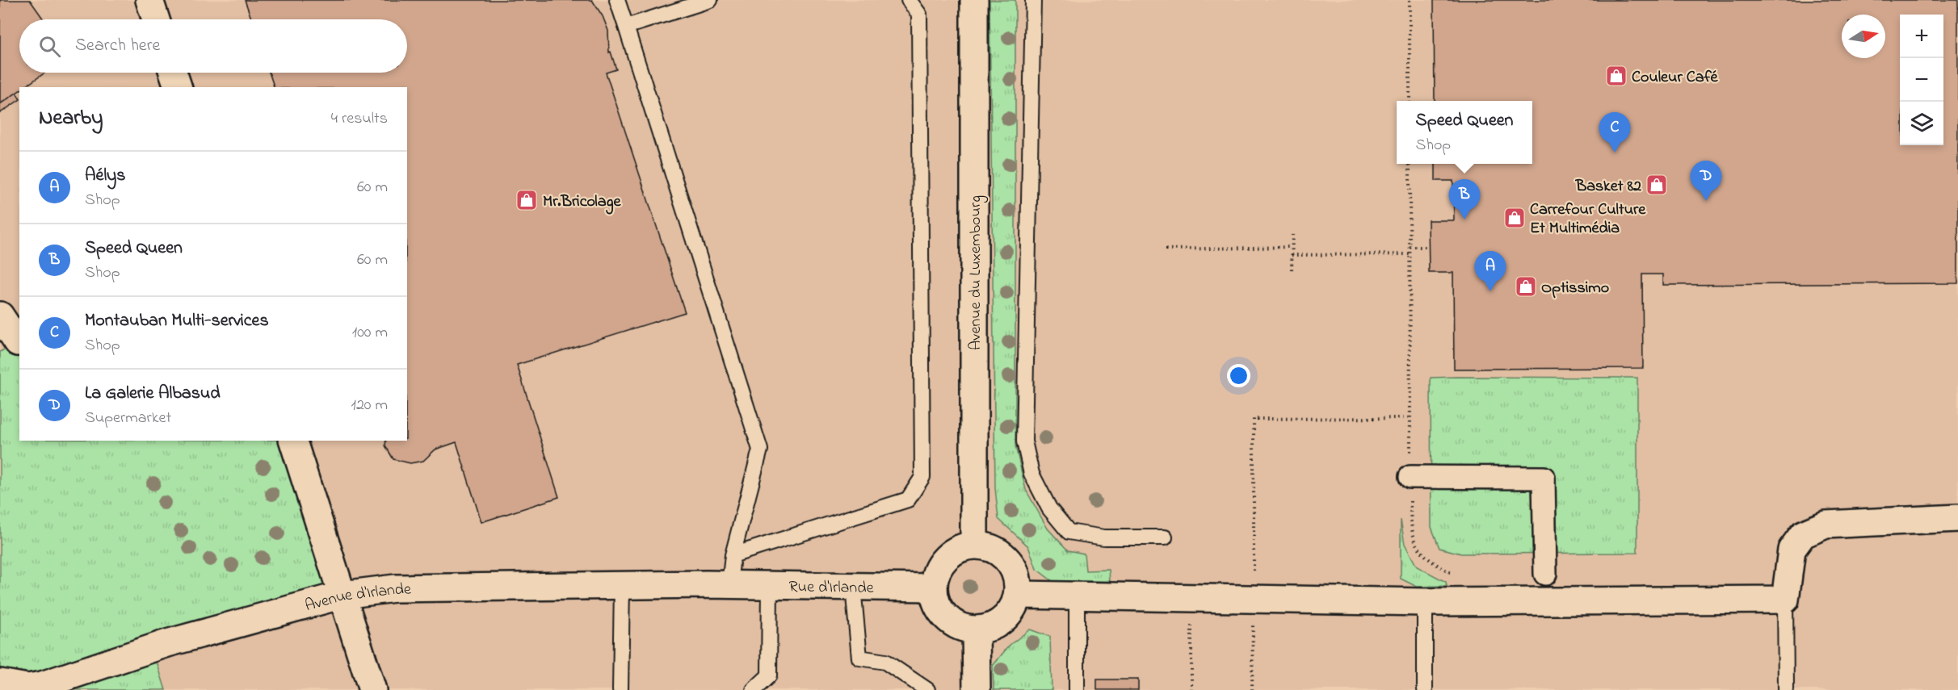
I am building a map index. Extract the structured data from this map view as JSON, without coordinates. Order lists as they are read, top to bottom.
{
  "streets": {
    "street": ["Avenue du Luxembourg", "Rue d'Irlande", "Avenue d'Irlande"]
  },
  "crossings": [
    ["Avenue du Luxembourg", "Rue d'Irlande"],
    ["Rue d'Irlande", "Avenue d'Irlande"]
  ],
  "places": {
    "shop": [
      "Couleur Café",
      "Basket 82",
      "Mr.Bricolage",
      "Carrefour Culture Et Multimédia",
      "Optissimo"
    ]
  },
  "north": "right",
  "page": {
    "map_buttons": ["+", "−"],
    "search": "Search here",
    "heading": ["Nearby", "4 results"],
    "popup": ["Speed Queen", "Shop"],
    "pins": [
      "C",
      "D",
      "B",
      "A"
    ],
    "list": [
      {
        "mark": "A",
        "name": "Aélys",
        "note": "Shop",
        "value": "60 m"
      },
      {
        "mark": "B",
        "name": "Speed Queen",
        "note": "Shop",
        "value": "60 m"
      },
      {
        "mark": "C",
        "name": "Montauban Multi-services",
        "note": "Shop",
        "value": "100 m"
      },
      {
        "mark": "D",
        "name": "La Galerie Albasud",
        "note": "Supermarket",
        "value": "120 m"
      }
    ]
  }
}
